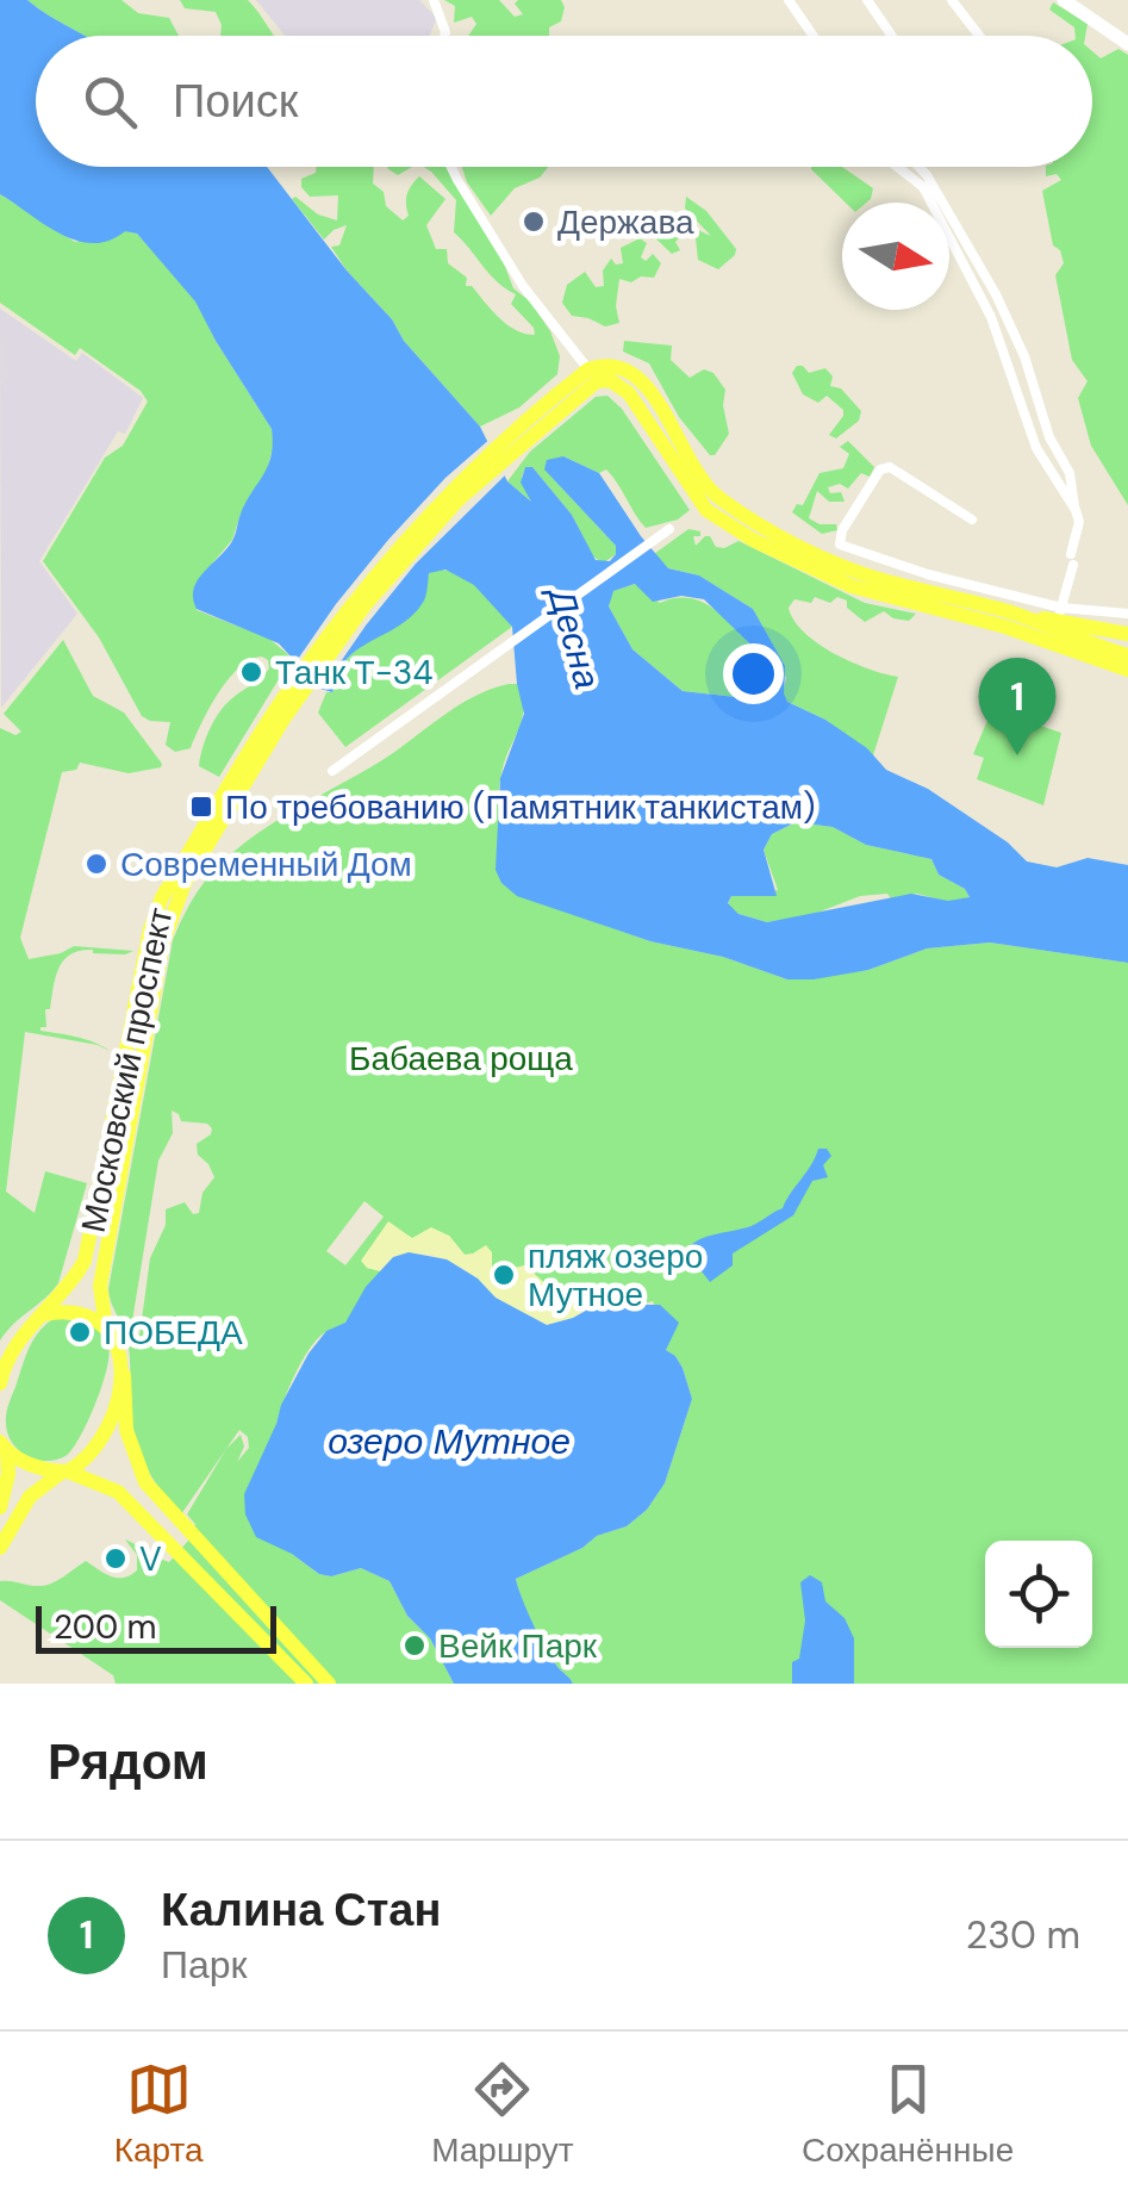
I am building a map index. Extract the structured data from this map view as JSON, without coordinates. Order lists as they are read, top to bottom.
{
  "streets": {
    "main road": ["Московский проспект"]
  },
  "water": ["Десна", "озеро Мутное"],
  "parks": ["Бабаева роща"],
  "places": {
    "other": [
      "Держава",
      "Танк Т-34",
      "Современный Дом",
      "пляж озеро Мутное",
      "ПОБЕДА",
      "V",
      "Вейк Парк"
    ],
    "transit": ["По требованию (Памятник танкистам)"]
  },
  "scale_bar": "200 m",
  "north": "right",
  "page": {
    "search": "Поиск",
    "pins": "1",
    "scale": "200 m",
    "heading": "Рядом",
    "list": [
      {
        "mark": "1",
        "name": "Калина Стан",
        "note": "Парк",
        "value": "230 m"
      }
    ],
    "nav": ["Карта", "Маршрут", "Сохранённые"]
  }
}
